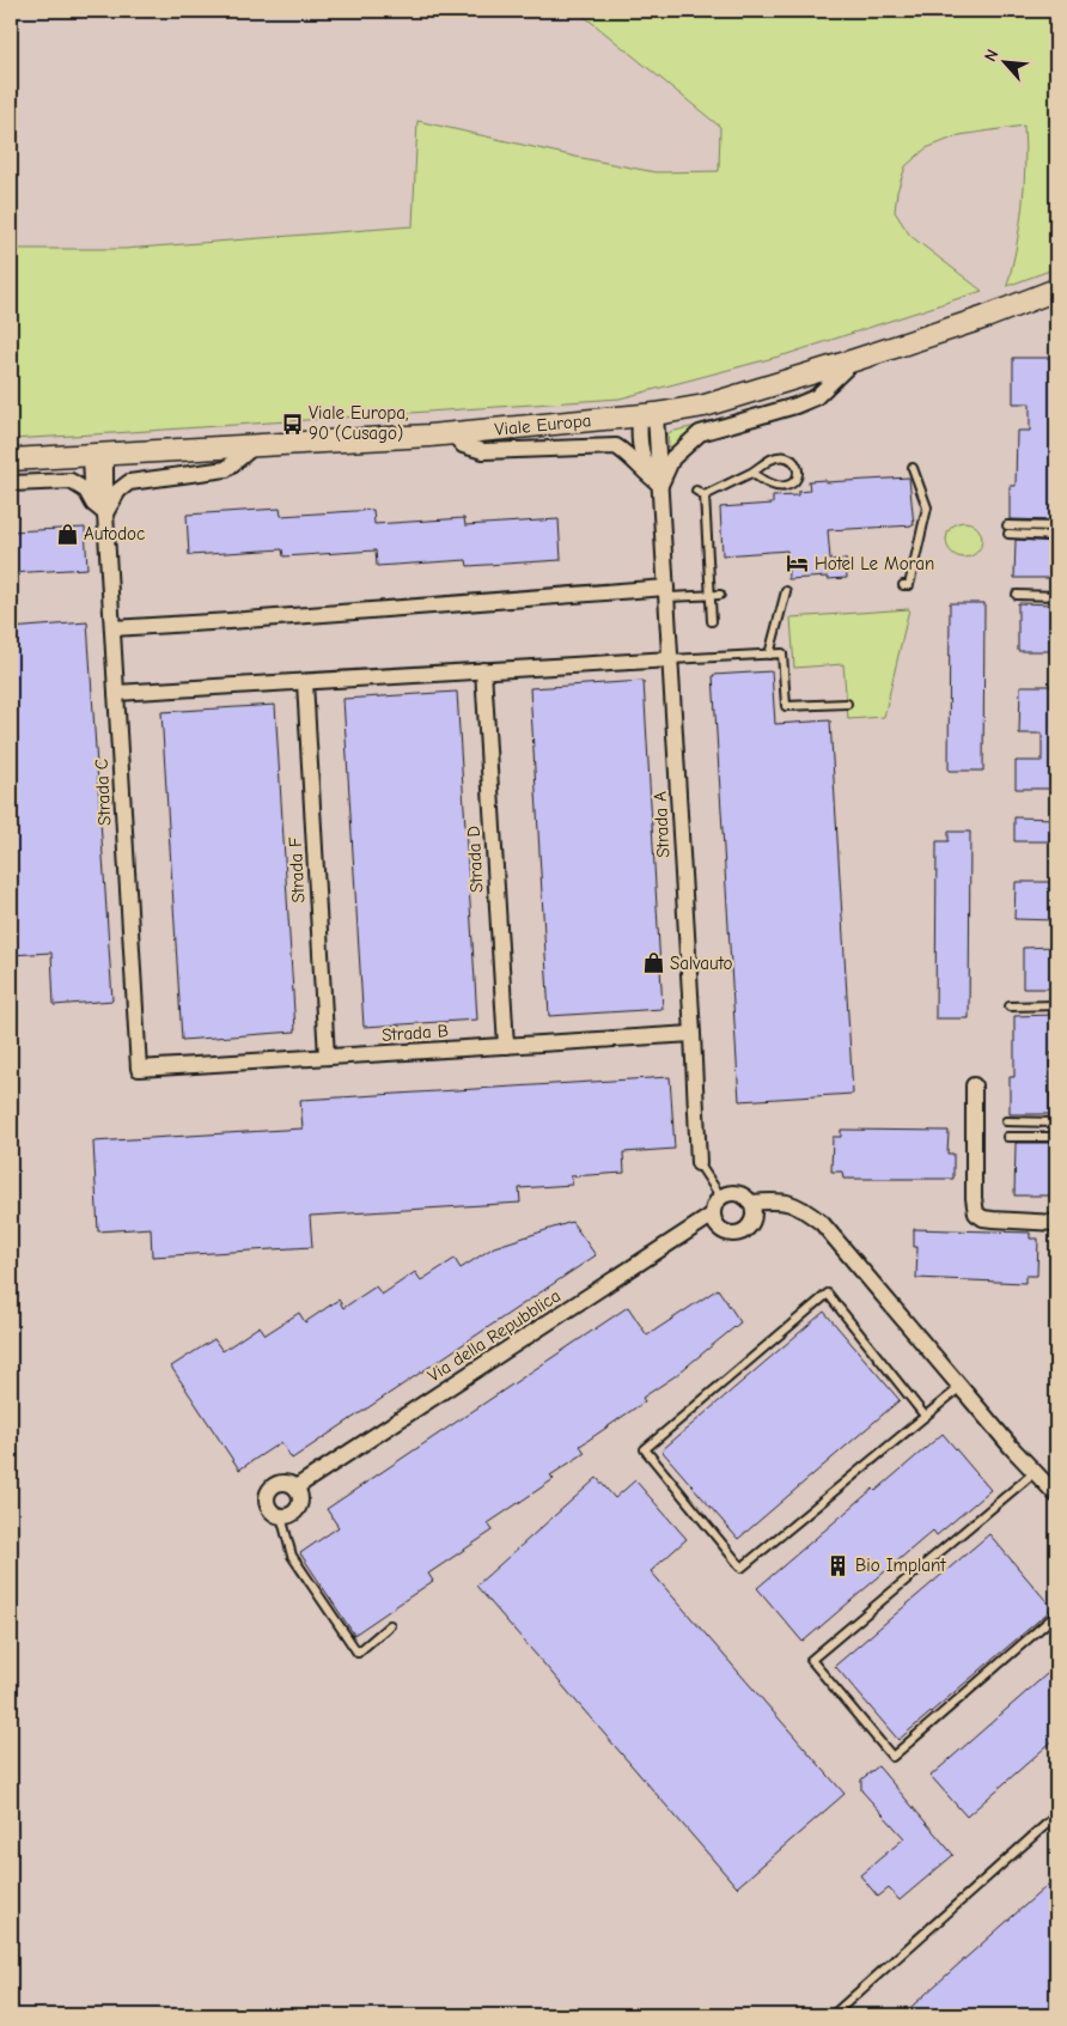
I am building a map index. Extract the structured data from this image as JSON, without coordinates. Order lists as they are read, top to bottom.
{
  "streets": {
    "main road": ["Viale Europa"],
    "street": [
      "Strada C",
      "Strada A",
      "Strada D",
      "Strada F",
      "Strada B",
      "Via della Repubblica"
    ]
  },
  "crossings": [
    ["Viale Europa", "Strada C"],
    ["Viale Europa", "Strada A"],
    ["Strada C", "Strada B"],
    ["Strada A", "Strada B"],
    ["Strada D", "Strada B"],
    ["Strada F", "Strada B"]
  ],
  "places": {
    "bus stop": ["Viale Europa, 90 (Cusago)"],
    "shop": ["Autodoc", "Salvauto"],
    "hotel": ["Hotel Le Moran"],
    "building": ["Bio Implant"]
  },
  "north": "top left"
}
